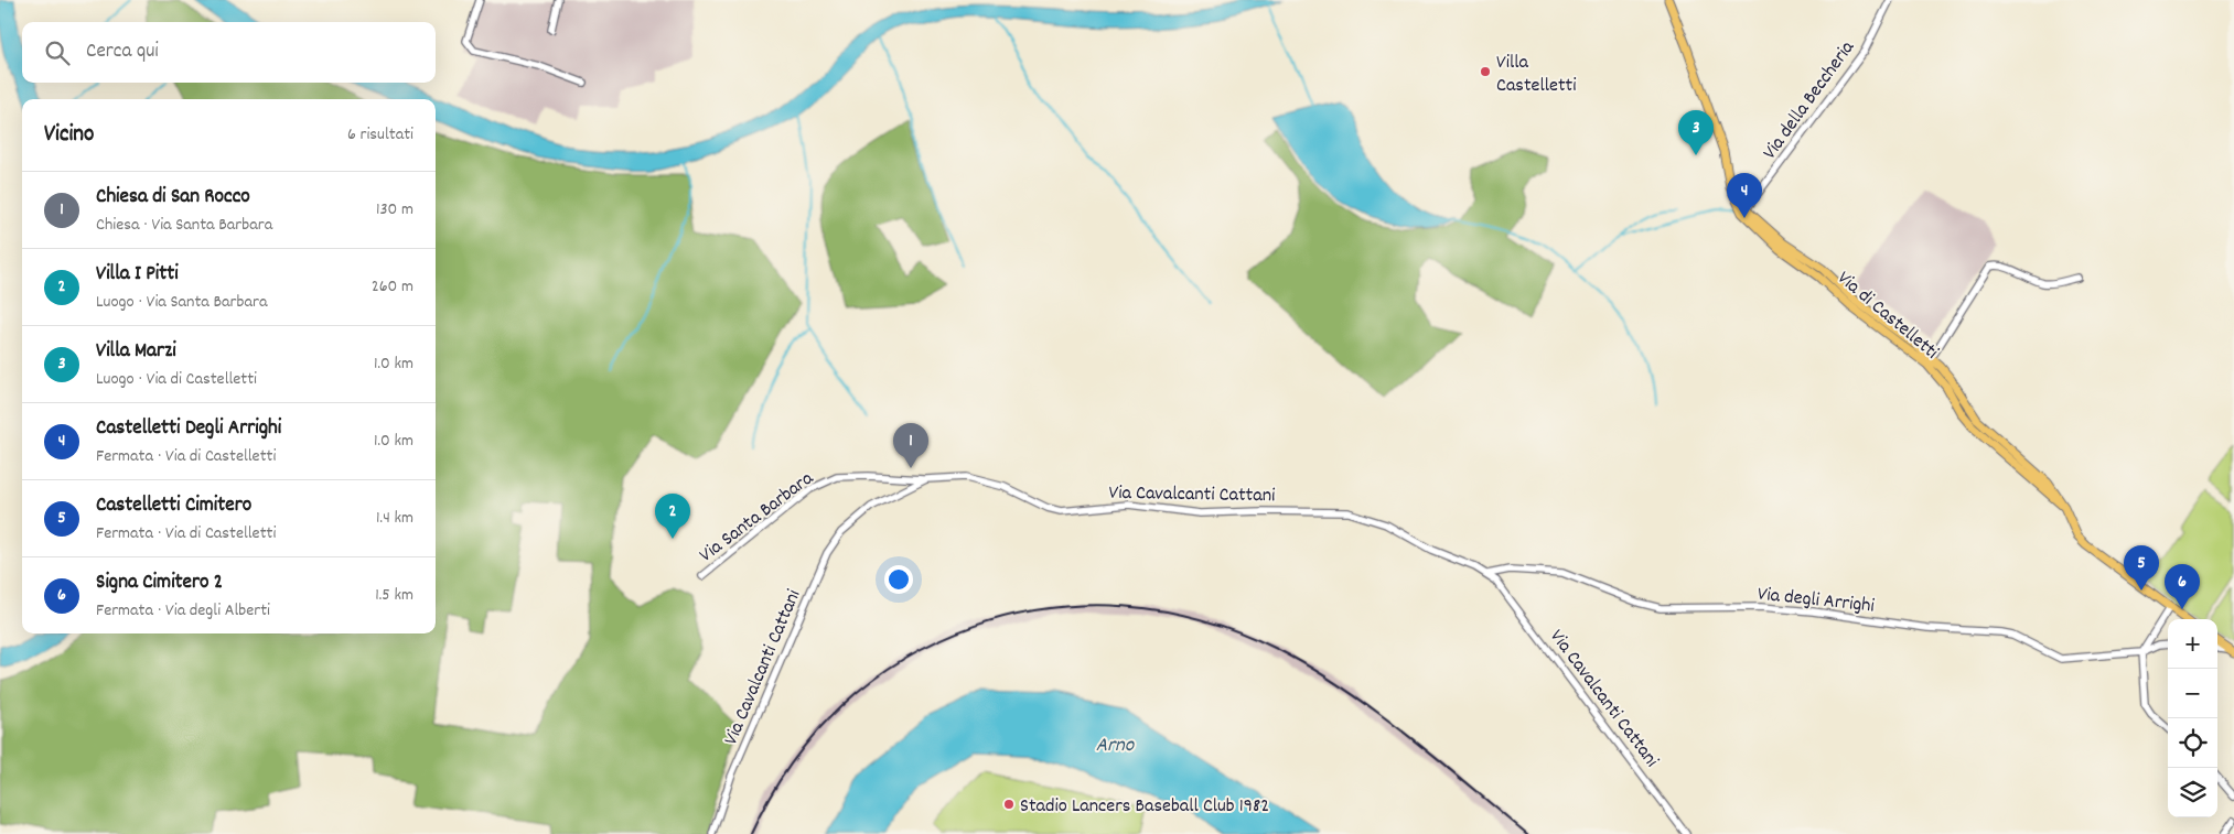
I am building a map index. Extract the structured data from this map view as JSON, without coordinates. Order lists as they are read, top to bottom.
{
  "streets": {
    "main road": ["Via di Castelletti"],
    "street": [
      "Via della Beccheria",
      "Via Cavalcanti Cattani",
      "Via Santa Barbara",
      "Via degli Arrighi"
    ]
  },
  "crossings": [
    ["Via della Beccheria", "Via di Castelletti"],
    ["Via Cavalcanti Cattani", "Via Santa Barbara"],
    ["Via Cavalcanti Cattani", "Via degli Arrighi"]
  ],
  "water": ["Arno"],
  "places": ["Villa Castelletti", "Stadio Lancers Baseball Club 1982"],
  "page": {
    "search": "Cerca qui",
    "heading": ["Vicino", "6 risultati"],
    "pins": [
      "3",
      "4",
      "1",
      "2",
      "5",
      "6"
    ],
    "list": [
      {
        "mark": "1",
        "name": "Chiesa di San Rocco",
        "note": "Chiesa · Via Santa Barbara",
        "value": "130 m"
      },
      {
        "mark": "2",
        "name": "Villa I Pitti",
        "note": "Luogo · Via Santa Barbara",
        "value": "260 m"
      },
      {
        "mark": "3",
        "name": "Villa Marzi",
        "note": "Luogo · Via di Castelletti",
        "value": "1.0 km"
      },
      {
        "mark": "4",
        "name": "Castelletti Degli Arrighi",
        "note": "Fermata · Via di Castelletti",
        "value": "1.0 km"
      },
      {
        "mark": "5",
        "name": "Castelletti Cimitero",
        "note": "Fermata · Via di Castelletti",
        "value": "1.4 km"
      },
      {
        "mark": "6",
        "name": "Signa Cimitero 2",
        "note": "Fermata · Via degli Alberti",
        "value": "1.5 km"
      }
    ],
    "map_buttons": ["+", "−"]
  }
}
